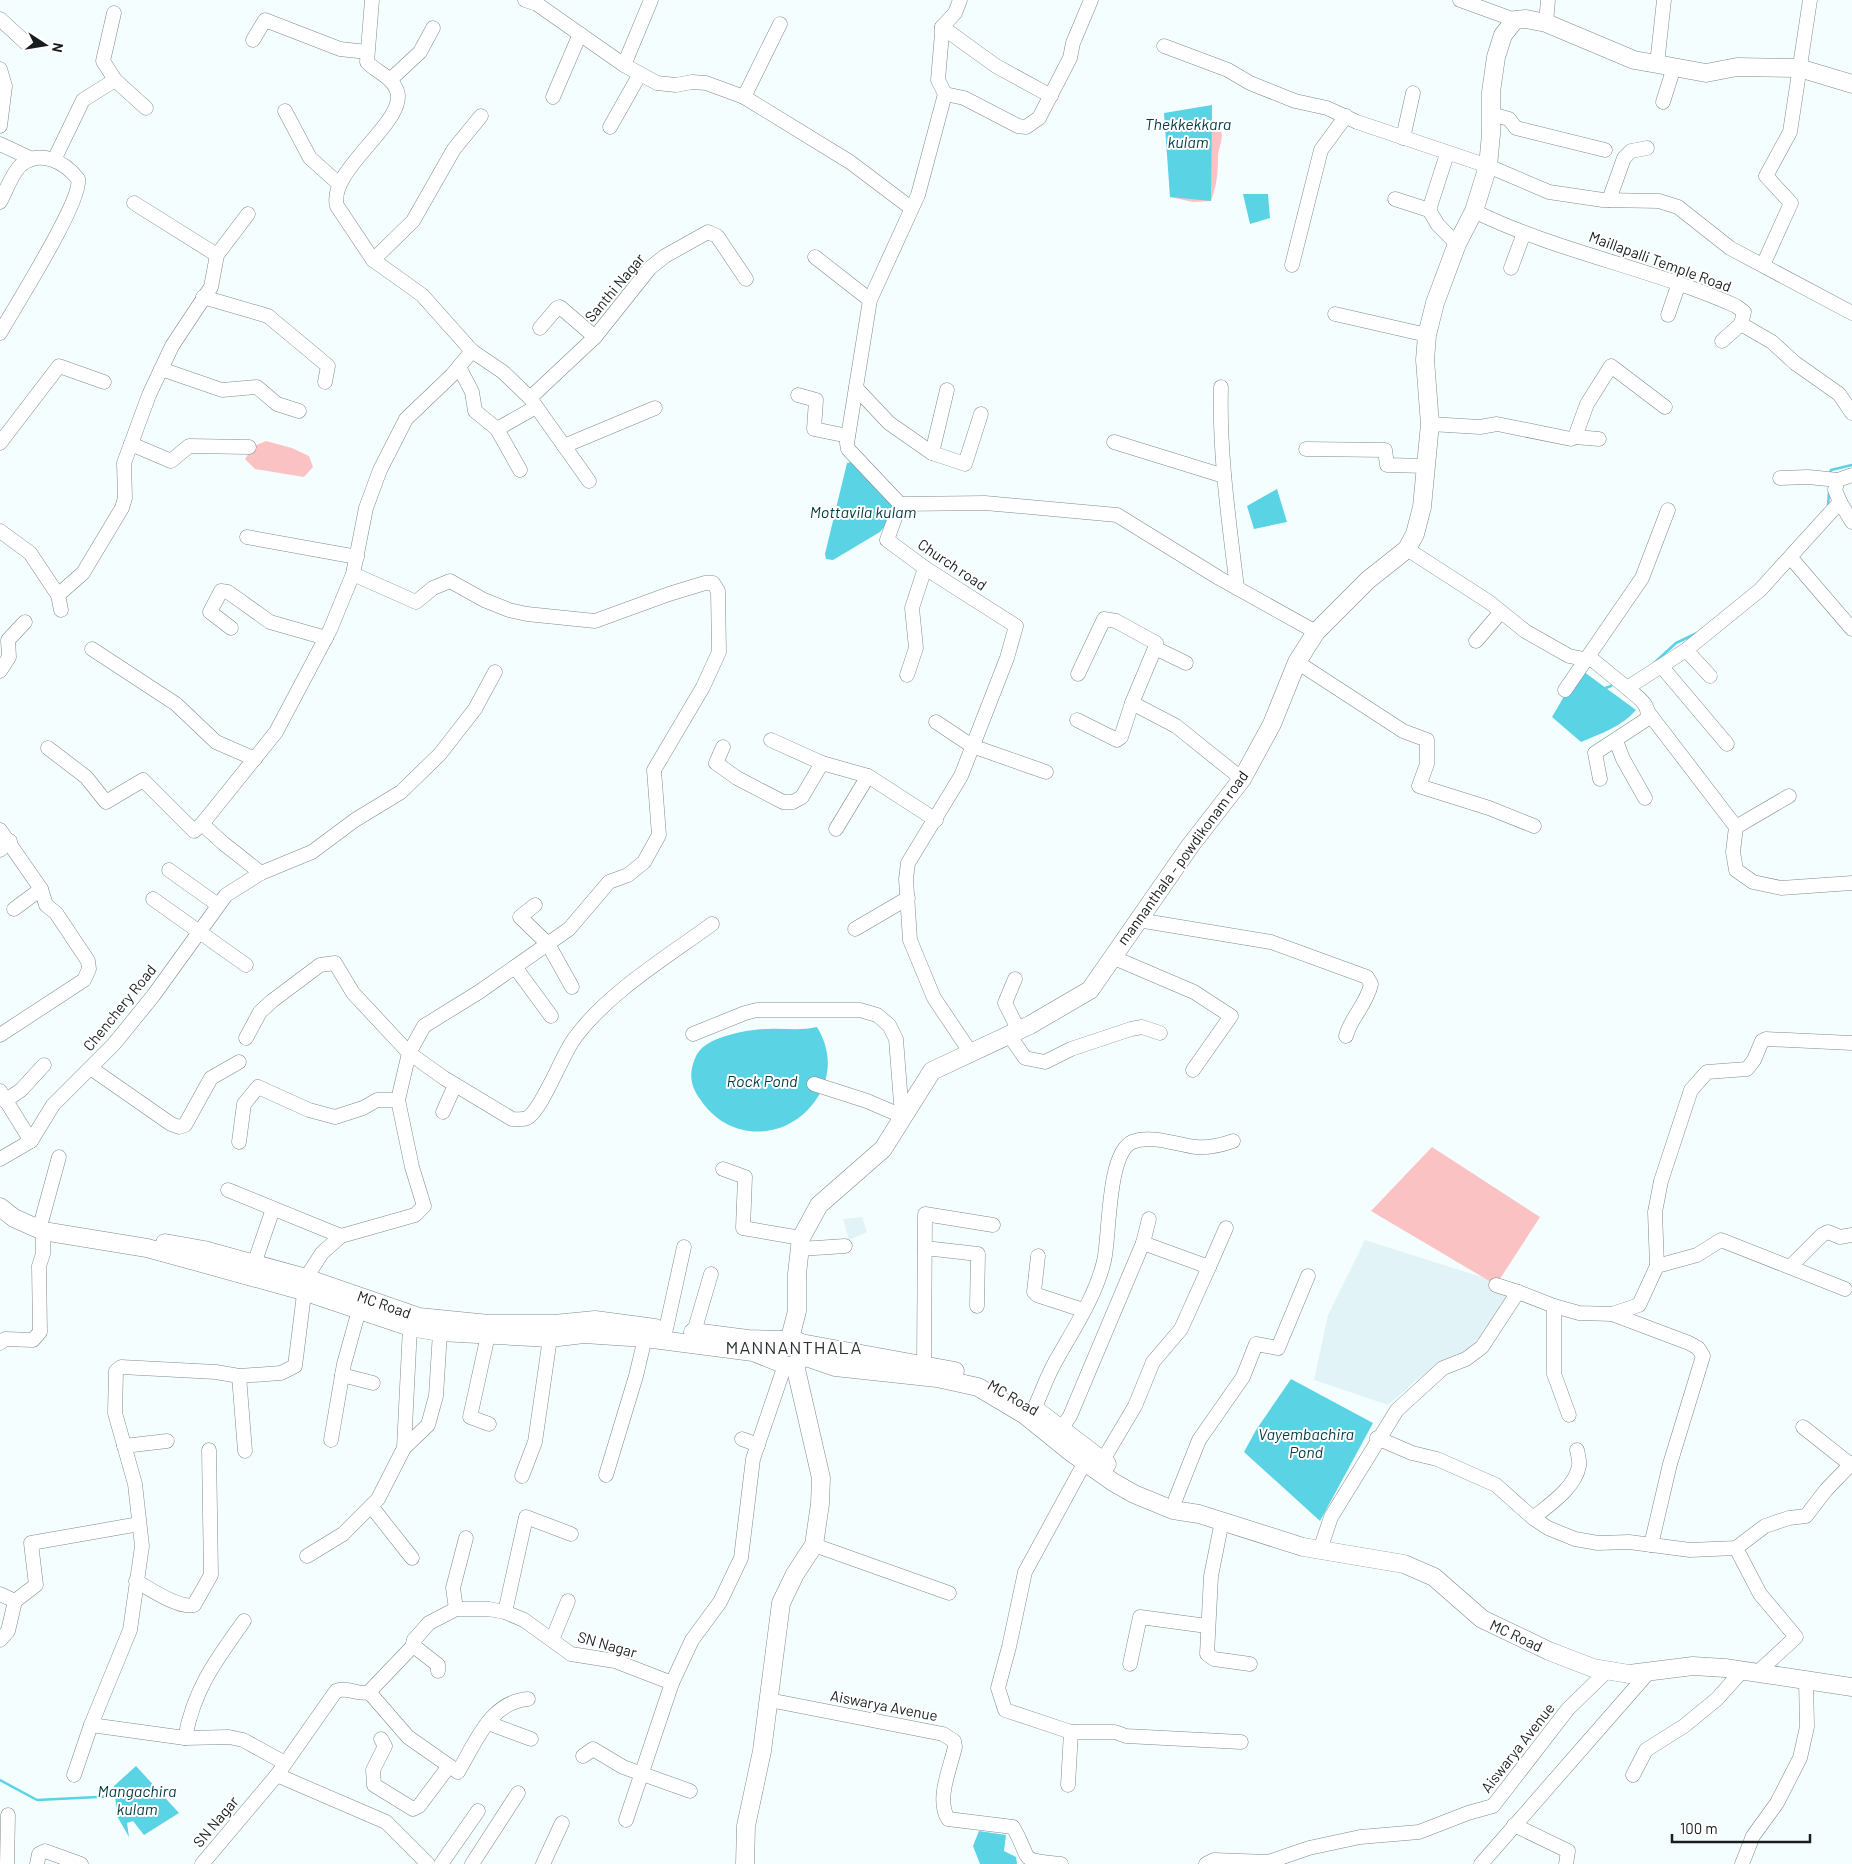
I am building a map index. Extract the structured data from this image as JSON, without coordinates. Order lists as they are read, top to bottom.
{
  "streets": {
    "main road": ["mannanthala - powdikonam road", "MC Road"],
    "street": [
      "Maillapalli Temple Road",
      "Santhi Nagar",
      "Church road",
      "Chenchery Road",
      "SN Nagar",
      "Aiswarya Avenue"
    ]
  },
  "crossings": [
    ["Maillapalli Temple Road", "mannanthala - powdikonam road"],
    ["Church road", "mannanthala - powdikonam road"],
    ["mannanthala - powdikonam road", "MC Road"],
    ["MC Road", "Aiswarya Avenue"]
  ],
  "districts": ["MANNANTHALA"],
  "water": [
    "Thekkekkara kulam",
    "Mottavila kulam",
    "Rock Pond",
    "Vayembachira Pond",
    "Mangachira kulam"
  ],
  "scale_bar": "100 m",
  "north": "right"
}
